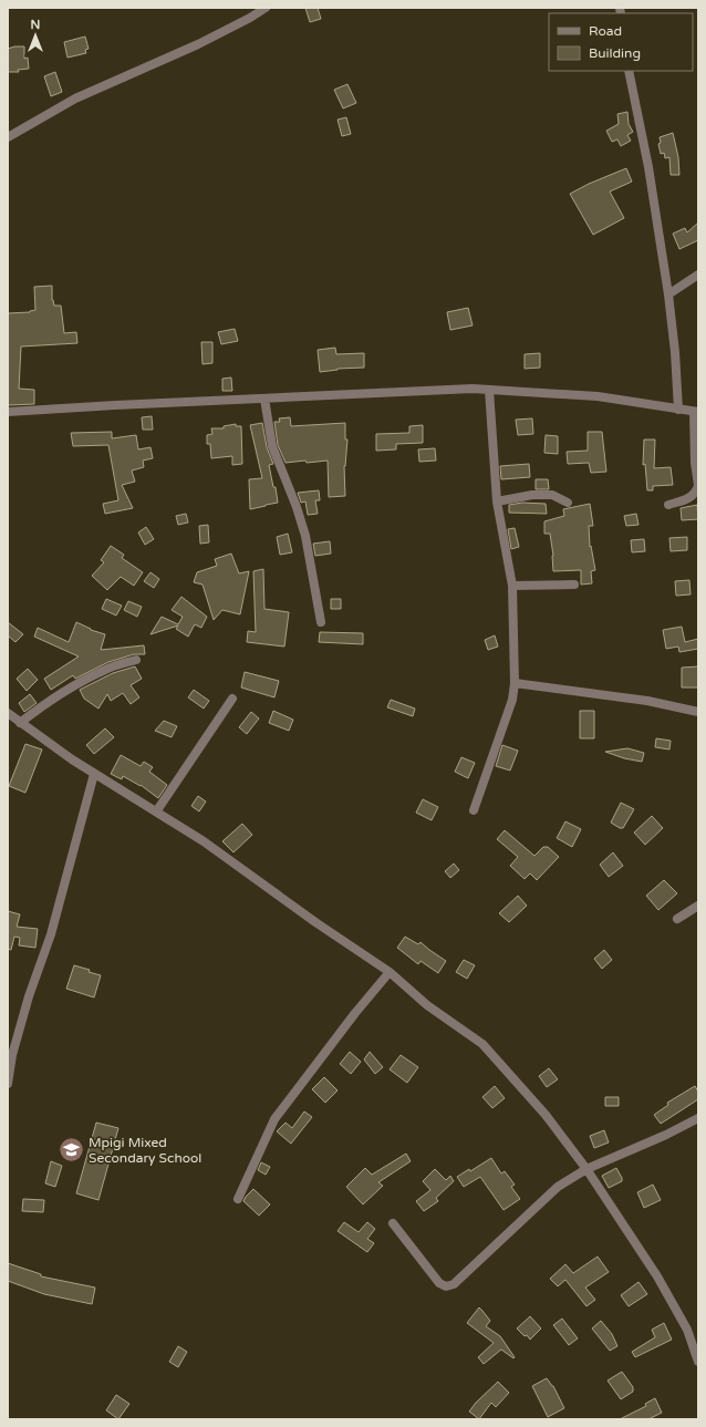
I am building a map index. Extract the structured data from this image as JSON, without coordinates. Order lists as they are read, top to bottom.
{
  "places": {
    "school or university": ["Mpigi Mixed Secondary School"]
  },
  "legend": ["Road", "Building"],
  "north": "top"
}
